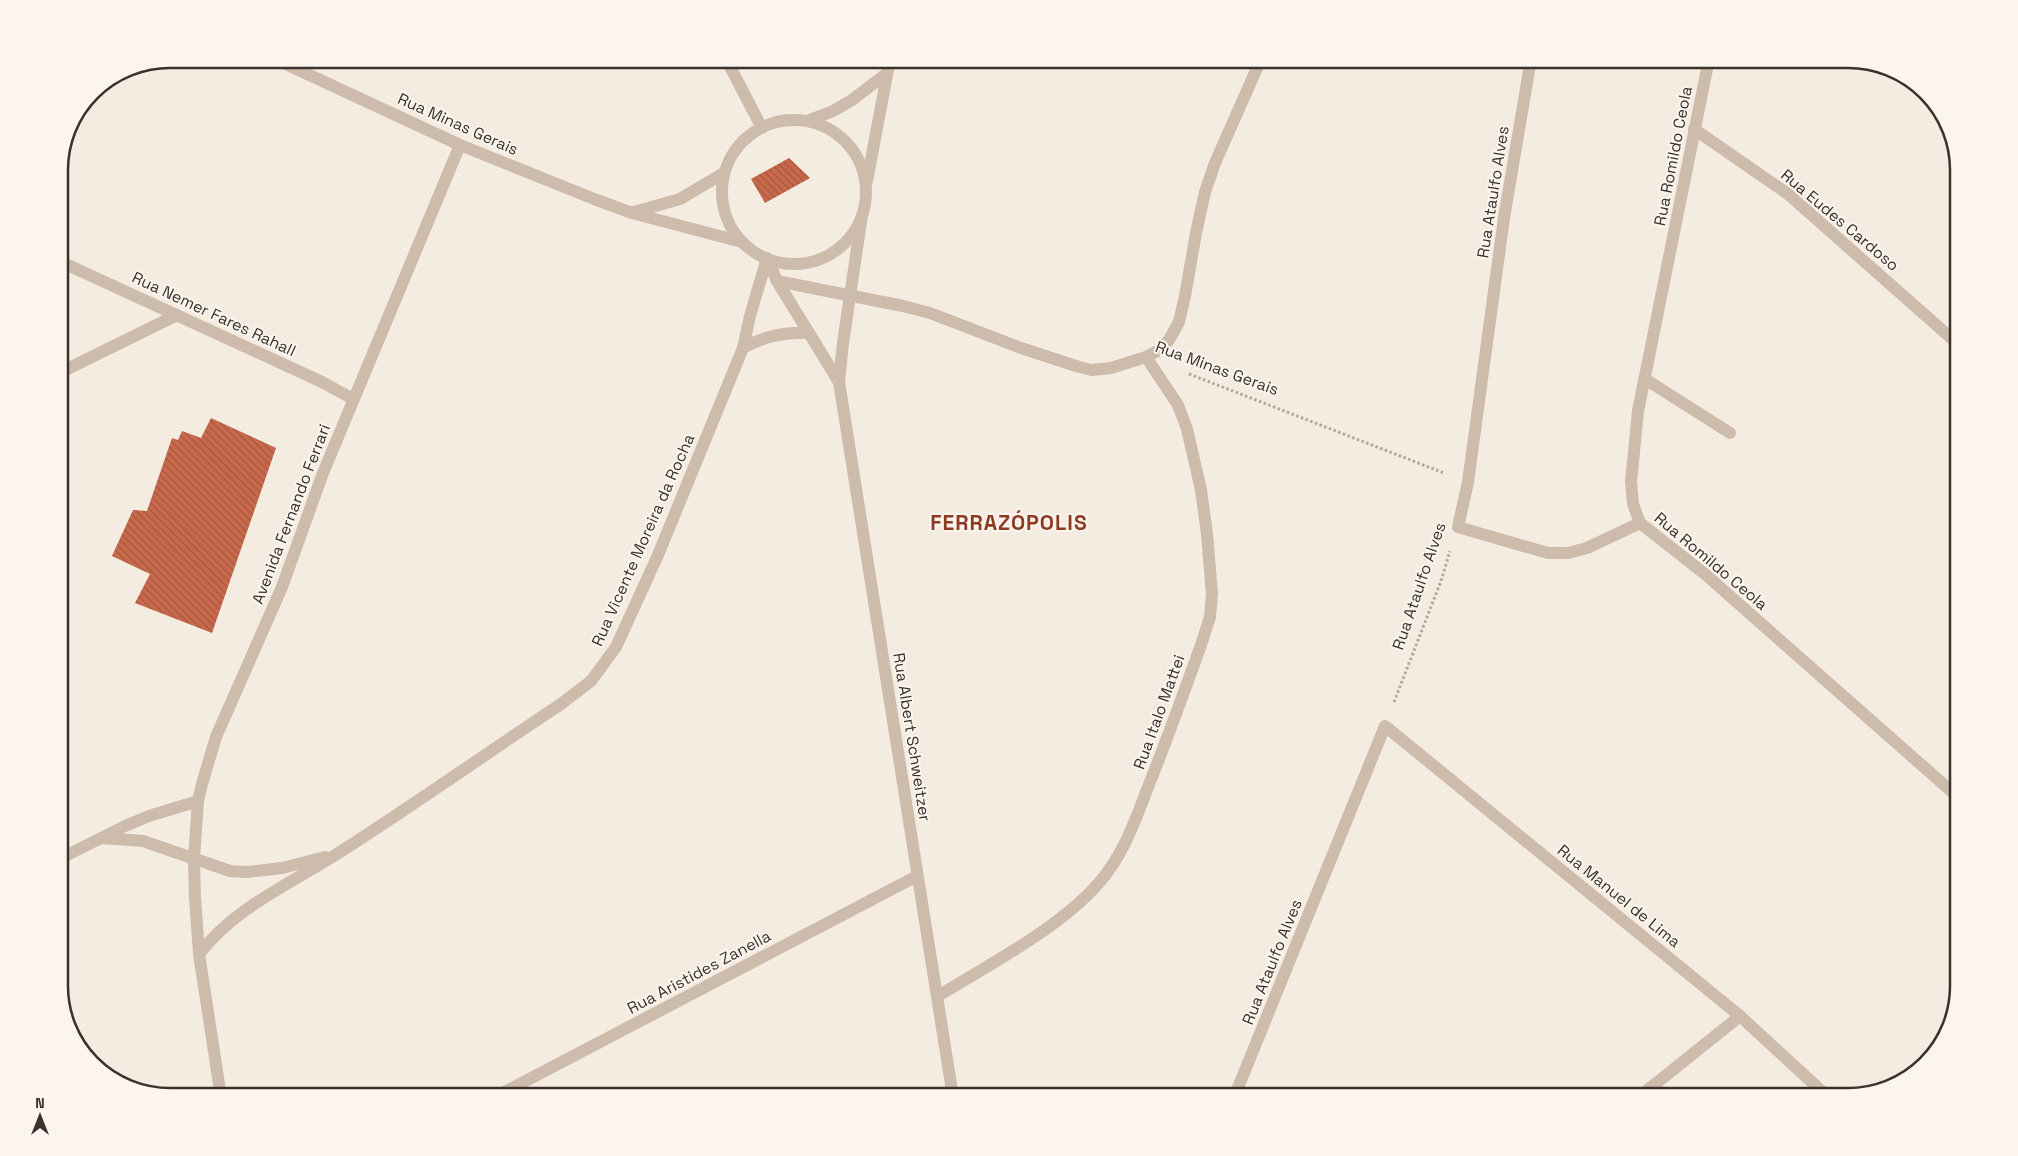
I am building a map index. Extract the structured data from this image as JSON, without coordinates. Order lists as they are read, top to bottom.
{
  "streets": {
    "street": [
      "Rua Minas Gerais",
      "Rua Romildo Ceola",
      "Rua Ataulfo Alves",
      "Rua Eudes Cardoso",
      "Rua Nemer Fares Rahall",
      "Avenida Fernando Ferrari",
      "Rua Vicente Moreira da Rocha",
      "Rua Italo Mattei",
      "Rua Albert Schweitzer",
      "Rua Manuel de Lima",
      "Rua Aristides Zanella"
    ]
  },
  "crossings": [
    ["Rua Minas Gerais", "Rua Ataulfo Alves"],
    ["Rua Minas Gerais", "Avenida Fernando Ferrari"],
    ["Rua Minas Gerais", "Rua Vicente Moreira da Rocha"],
    ["Rua Minas Gerais", "Rua Italo Mattei"],
    ["Rua Minas Gerais", "Rua Albert Schweitzer"],
    ["Rua Romildo Ceola", "Rua Eudes Cardoso"],
    ["Rua Ataulfo Alves", "Rua Manuel de Lima"],
    ["Rua Nemer Fares Rahall", "Avenida Fernando Ferrari"],
    ["Avenida Fernando Ferrari", "Rua Vicente Moreira da Rocha"],
    ["Rua Vicente Moreira da Rocha", "Rua Albert Schweitzer"],
    ["Rua Italo Mattei", "Rua Albert Schweitzer"],
    ["Rua Albert Schweitzer", "Rua Aristides Zanella"]
  ],
  "districts": ["FERRAZÓPOLIS"],
  "north": "top"
}
